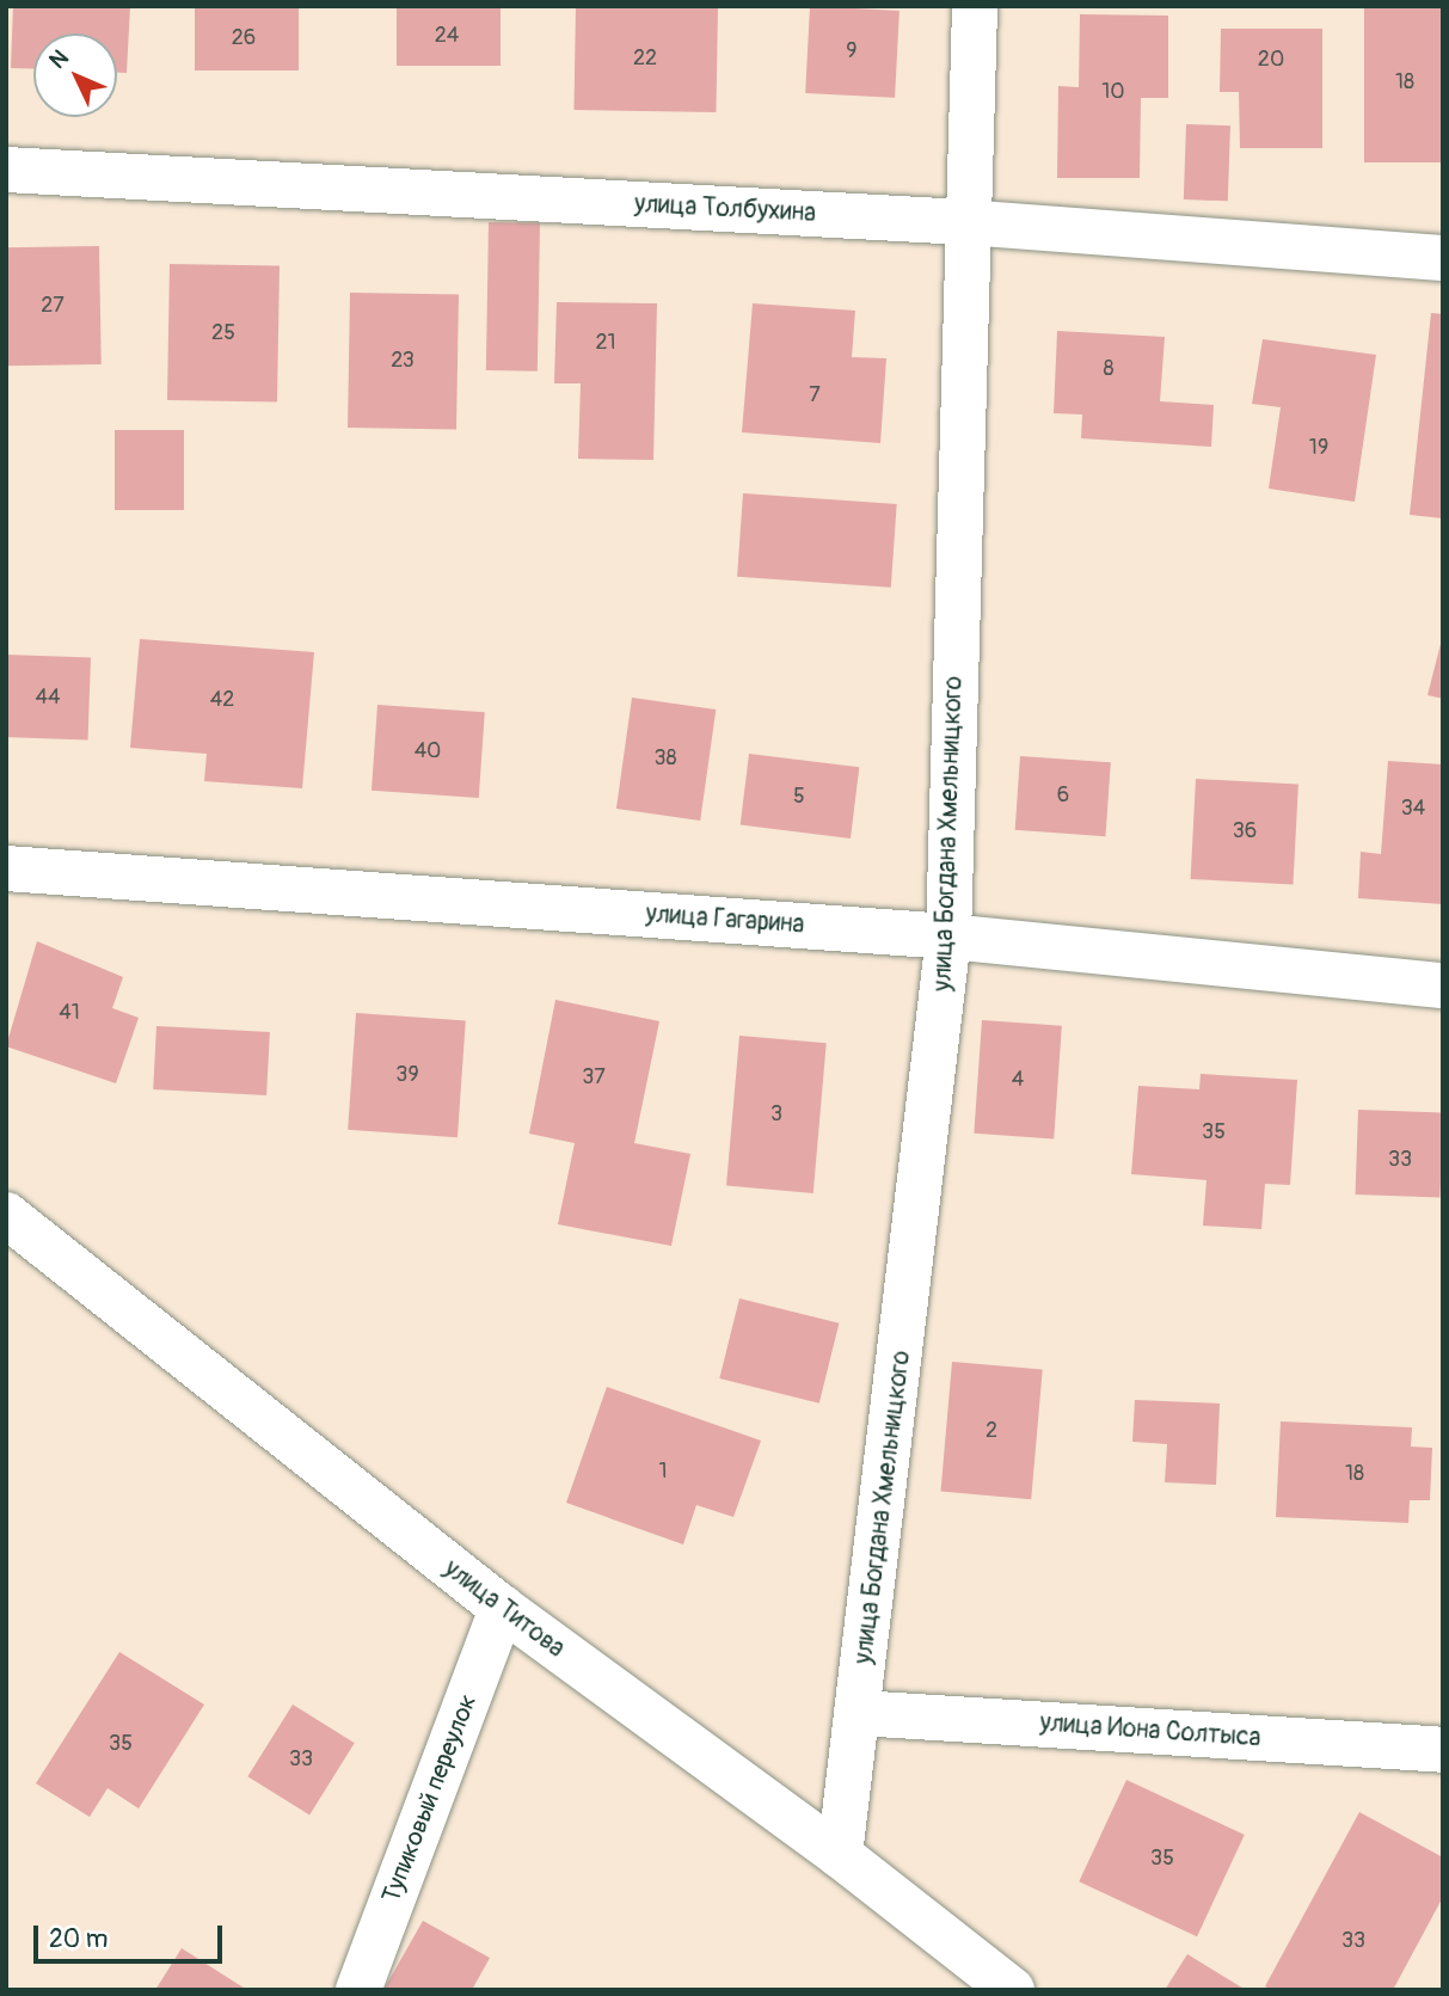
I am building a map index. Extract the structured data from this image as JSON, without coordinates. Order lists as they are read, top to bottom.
{
  "streets": {
    "street": [
      "улица Толбухина",
      "улица Богдана Хмельницкого",
      "улица Гагарина",
      "улица Титова",
      "улица Иона Солтыса",
      "Тупиковый переулок"
    ]
  },
  "crossings": [
    ["улица Толбухина", "улица Богдана Хмельницкого"],
    ["улица Богдана Хмельницкого", "улица Гагарина"],
    ["улица Богдана Хмельницкого", "улица Титова"],
    ["улица Богдана Хмельницкого", "улица Иона Солтыса"],
    ["улица Титова", "Тупиковый переулок"]
  ],
  "house_numbers": [
    "24",
    "26",
    "9",
    "22",
    "20",
    "18",
    "10",
    "27",
    "25",
    "21",
    "23",
    "8",
    "7",
    "19",
    "44",
    "42",
    "40",
    "38",
    "6",
    "5",
    "34",
    "36",
    "41",
    "39",
    "37",
    "4",
    "3",
    "35",
    "33",
    "2",
    "1",
    "18",
    "35",
    "33",
    "35",
    "33"
  ],
  "scale_bar": "20 m",
  "north": "top left"
}
